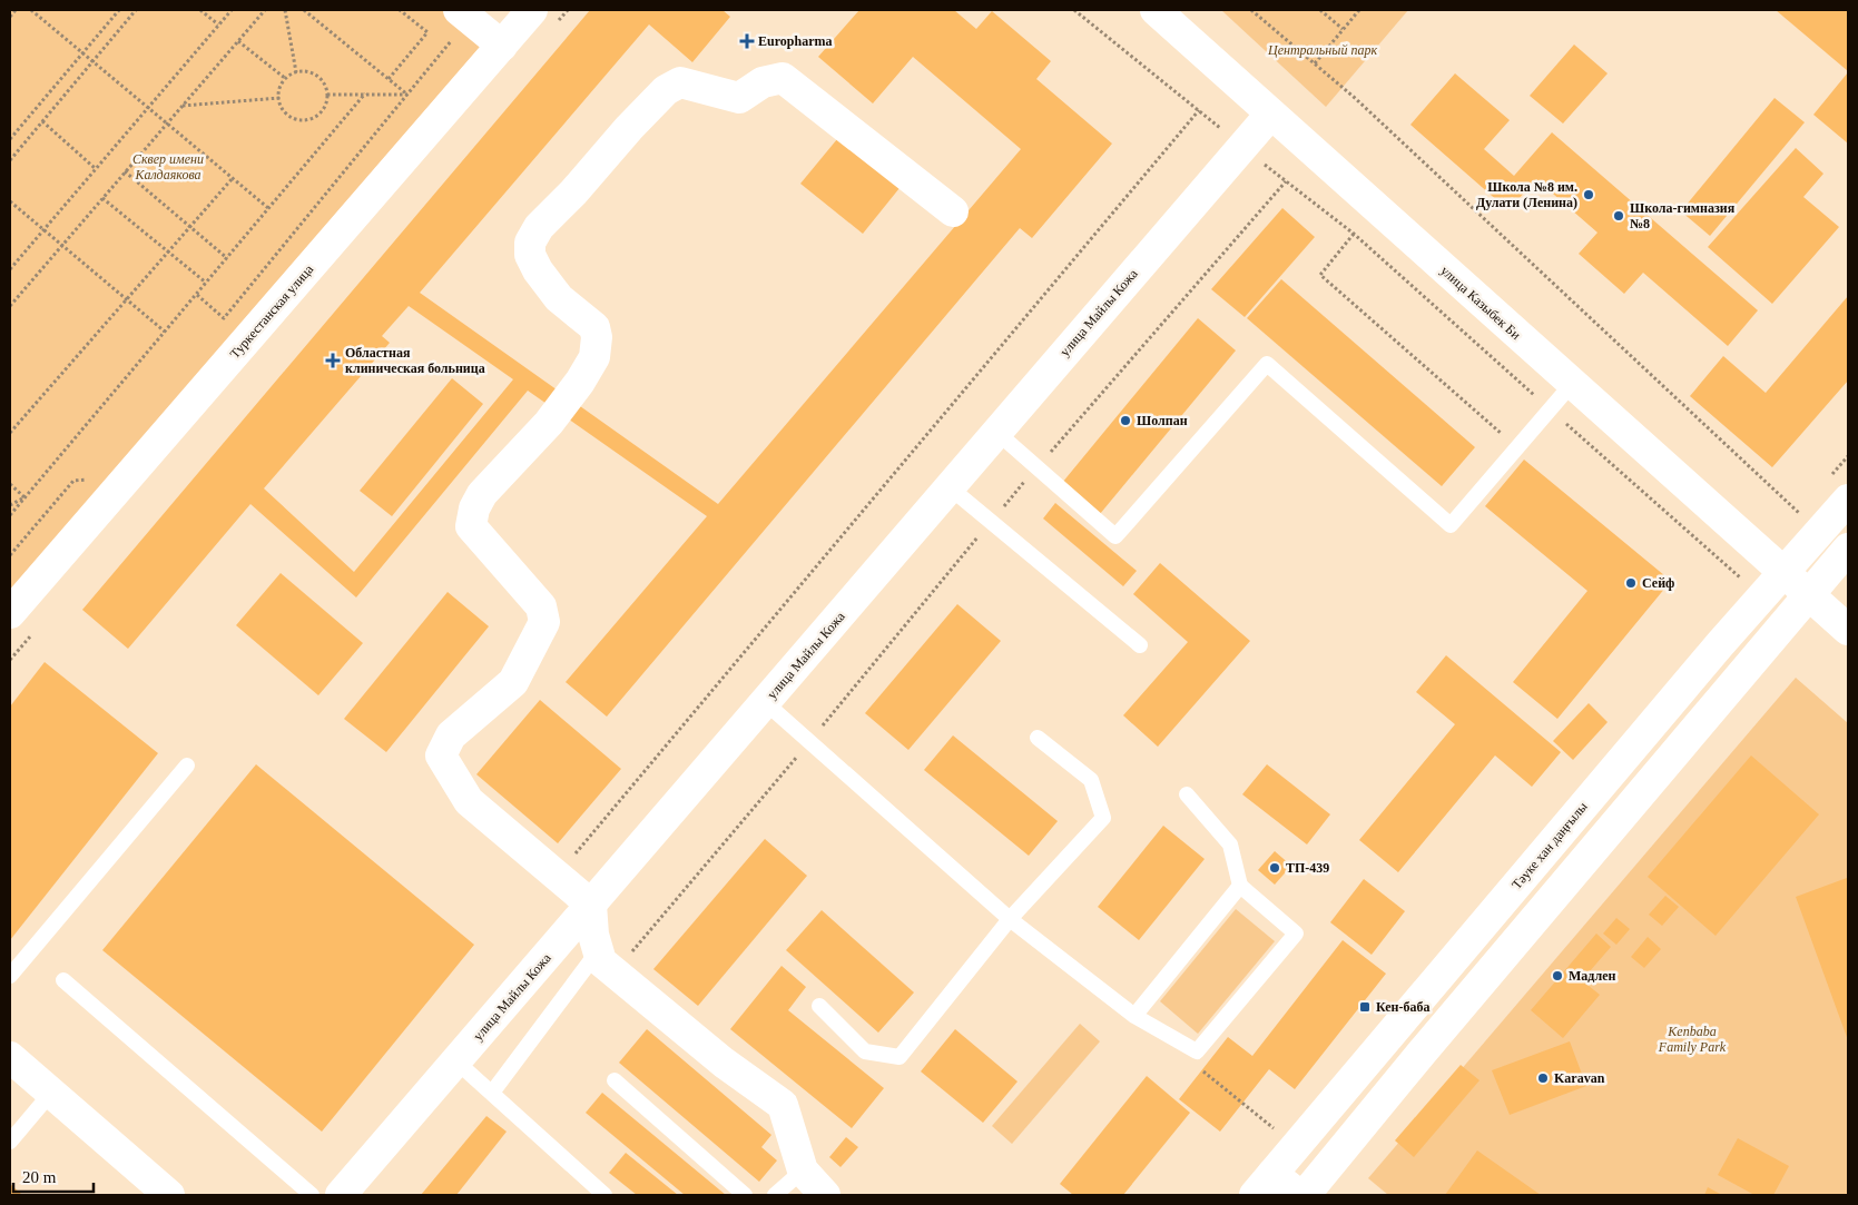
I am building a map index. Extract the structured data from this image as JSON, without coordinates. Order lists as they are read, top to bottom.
{
  "streets": {
    "street": [
      "улица Казыбек Би",
      "Туркестанская улица",
      "улица Майлы Кожа",
      "Тәуке хан даңғылы"
    ]
  },
  "crossings": [
    ["улица Казыбек Би", "улица Майлы Кожа"],
    ["улица Казыбек Би", "Тәуке хан даңғылы"]
  ],
  "parks": ["Центральный парк", "Сквер имени Калдаякова", "Kenbaba Family Park"],
  "places": {
    "health": ["Europharma", "Областная клиническая больница"],
    "other": [
      "Школа №8 им. Дулати (Ленина)",
      "Школа-гимназия №8",
      "Шолпан",
      "Сейф",
      "ТП-439",
      "Мадлен",
      "Karavan"
    ],
    "transit": ["Кен-баба"]
  },
  "scale_bar": "20 m"
}
